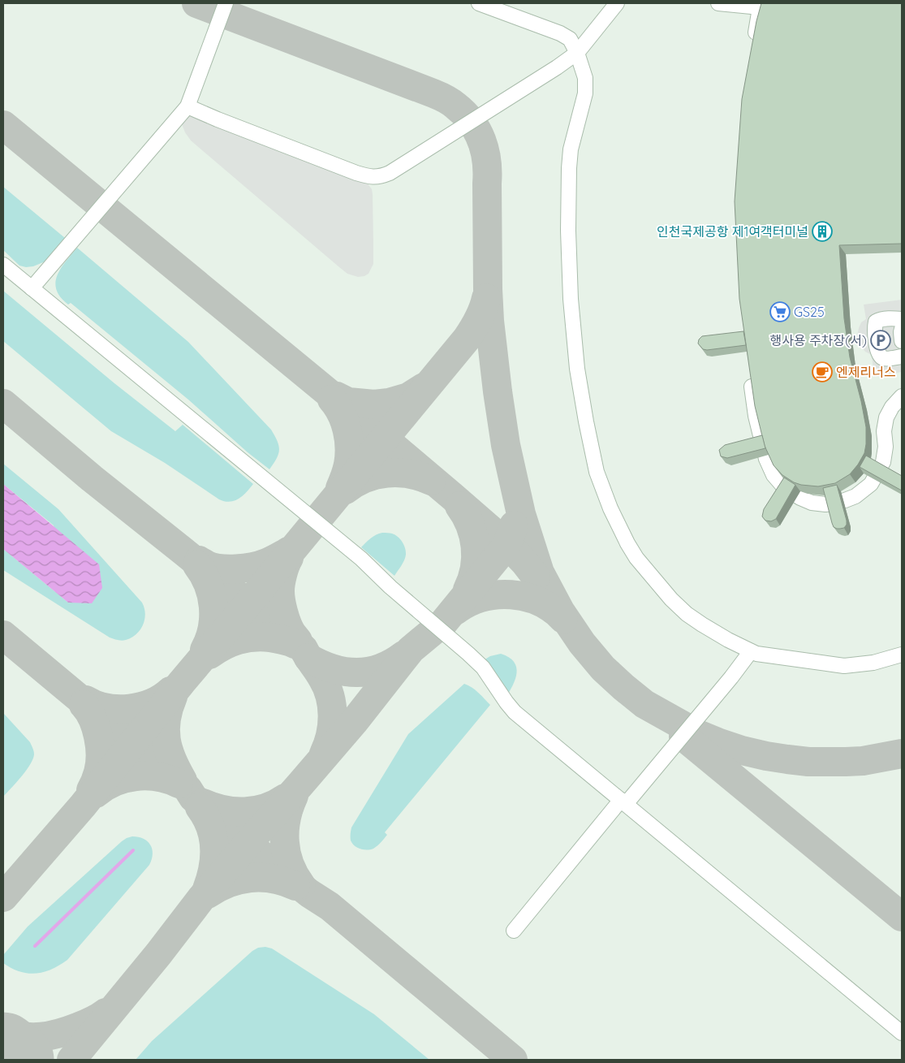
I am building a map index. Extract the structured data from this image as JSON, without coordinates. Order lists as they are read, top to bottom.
{
  "places": {
    "building": ["인천국제공항 제1여객터미널"],
    "supermarket": ["GS25"],
    "parking": ["행사용 주차장(서)"],
    "cafe": ["엔제리너스"]
  }
}
